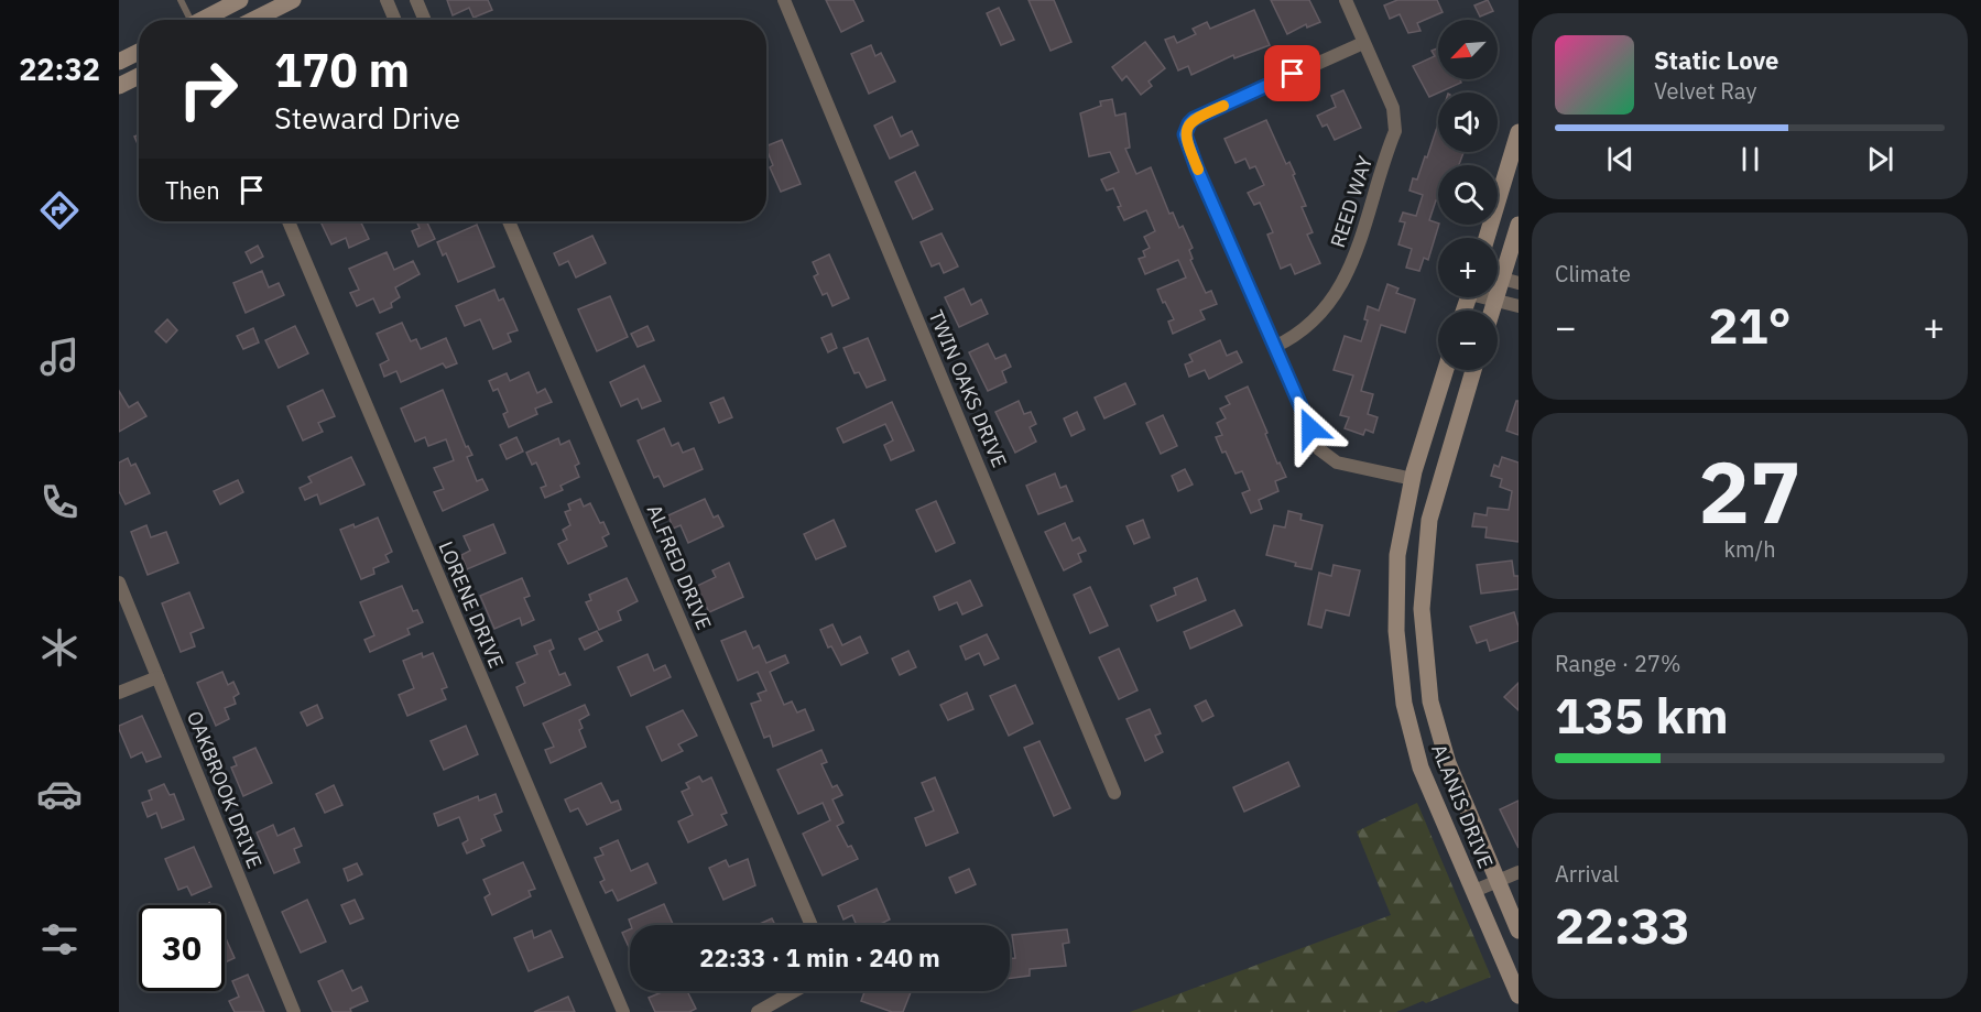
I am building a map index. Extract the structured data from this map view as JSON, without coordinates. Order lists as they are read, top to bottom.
{
  "streets": {
    "main road": ["ALANIS DRIVE"],
    "street": [
      "REED WAY",
      "TWIN OAKS DRIVE",
      "ALFRED DRIVE",
      "LORENE DRIVE",
      "OAKBROOK DRIVE"
    ]
  },
  "north": "bottom left",
  "page": {
    "tabs": "22:32",
    "map_buttons": ["+", "−"],
    "turn": ["170 m", "Steward Drive"],
    "song": ["Static Love", "Velvet Ray"],
    "then": "Then",
    "tile": [
      "Climate",
      ["27", "km/h"],
      ["Range · 27%", "135 km"],
      ["Arrival", "22:33"]
    ],
    "heat": ["−", "21°", "+"],
    "limit": "30",
    "trip": "22:33 · 1 min · 240 m"
  }
}
